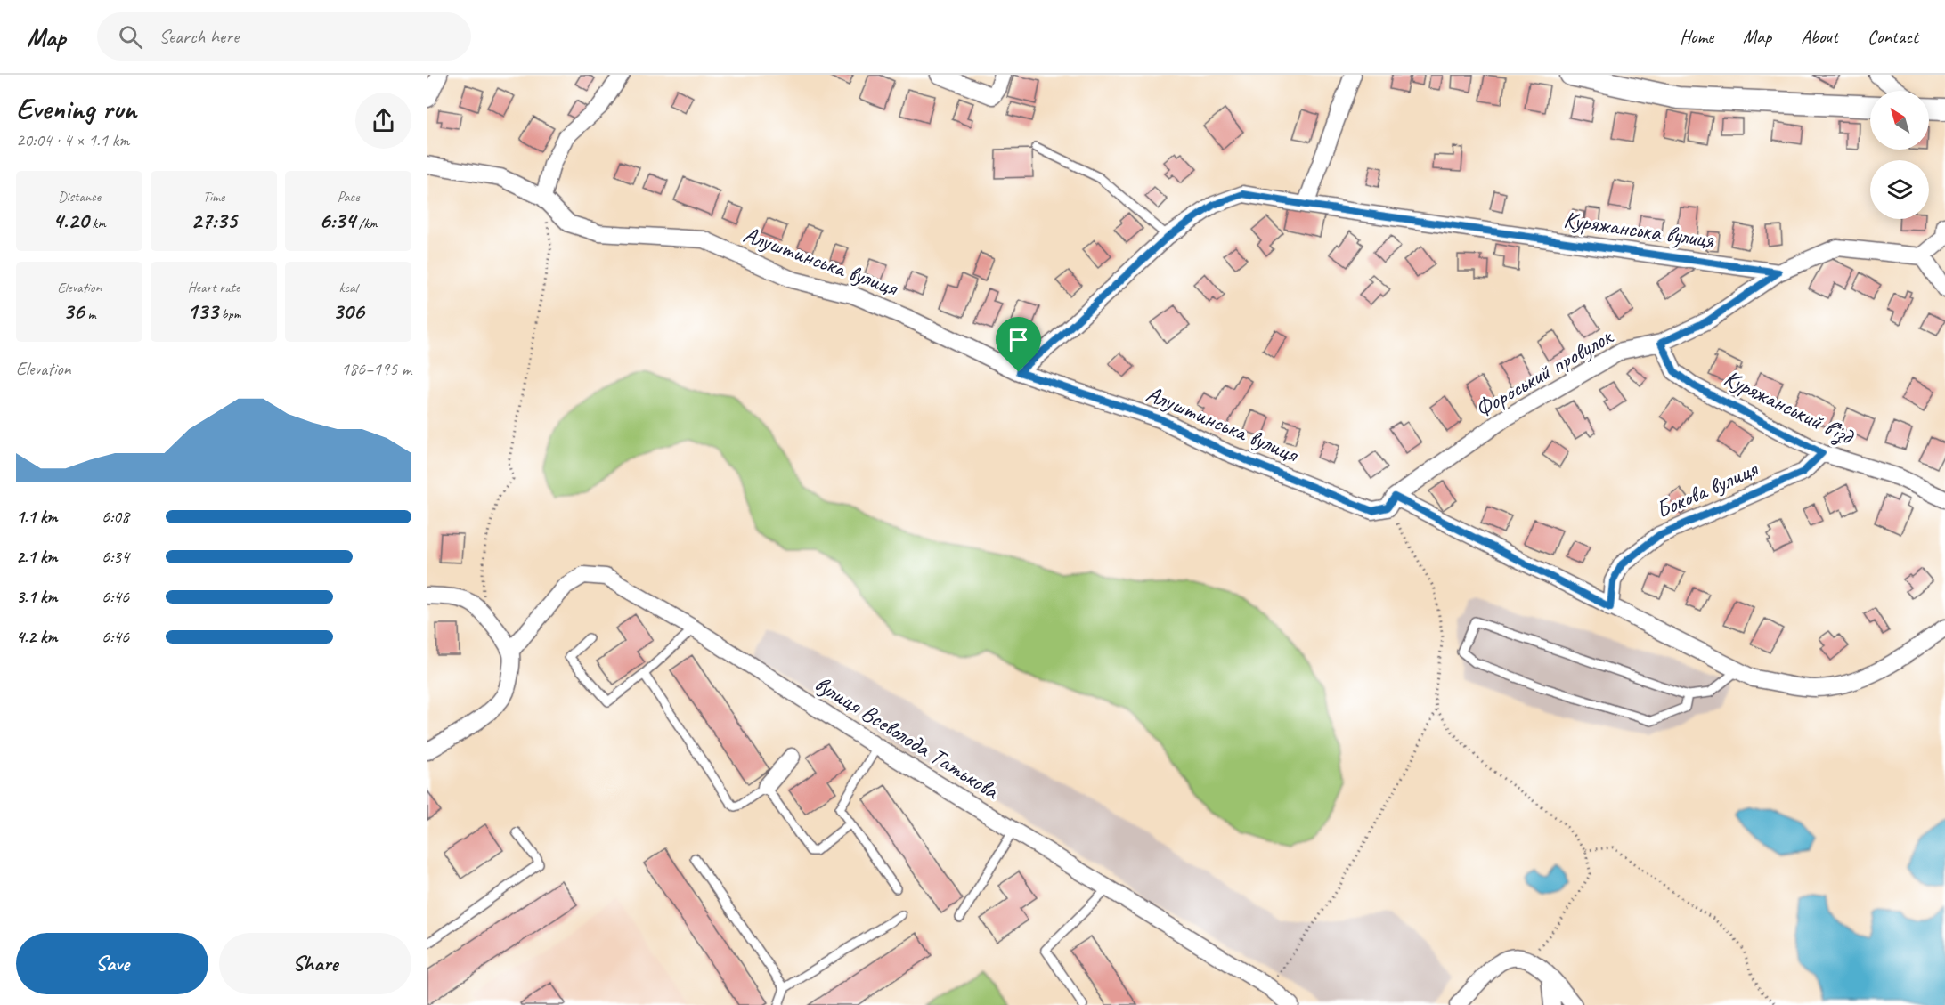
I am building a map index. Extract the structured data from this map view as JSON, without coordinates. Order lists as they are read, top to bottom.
{
  "streets": {
    "street": [
      "Куряжанська вулиця",
      "Алуштинська вулиця",
      "Фороський провулок",
      "Куряжанський в’їзд",
      "Бокова вулиця",
      "вулиця Всеволода Татькова"
    ]
  },
  "crossings": [
    ["Куряжанська вулиця", "Алуштинська вулиця"],
    ["Куряжанська вулиця", "Фороський провулок"],
    ["Алуштинська вулиця", "Фороський провулок"],
    ["Алуштинська вулиця", "Бокова вулиця"],
    ["Фороський провулок", "Куряжанський в’їзд"],
    ["Куряжанський в’їзд", "Бокова вулиця"]
  ],
  "north": "top left",
  "page": {
    "header": "Map",
    "search": "Search here",
    "nav": [
      "Home",
      "Map",
      "About",
      "Contact"
    ],
    "heading": ["Evening run", "20:04 · 4 × 1.1 km"],
    "stats": [
      ["Distance", "4.20 km"],
      ["Time", "27:35"],
      ["Pace", "6:34 /km"],
      ["Elevation", "36 m"],
      ["Heart rate", "133 bpm"],
      ["kcal", "306"]
    ],
    "chart": ["Elevation", "186–195 m"],
    "list": [
      {
        "name": "1.1 km",
        "note": "6:08"
      },
      {
        "name": "2.1 km",
        "note": "6:34"
      },
      {
        "name": "3.1 km",
        "note": "6:46"
      },
      {
        "name": "4.2 km",
        "note": "6:46"
      }
    ],
    "buttons": ["Save", "Share"]
  }
}
